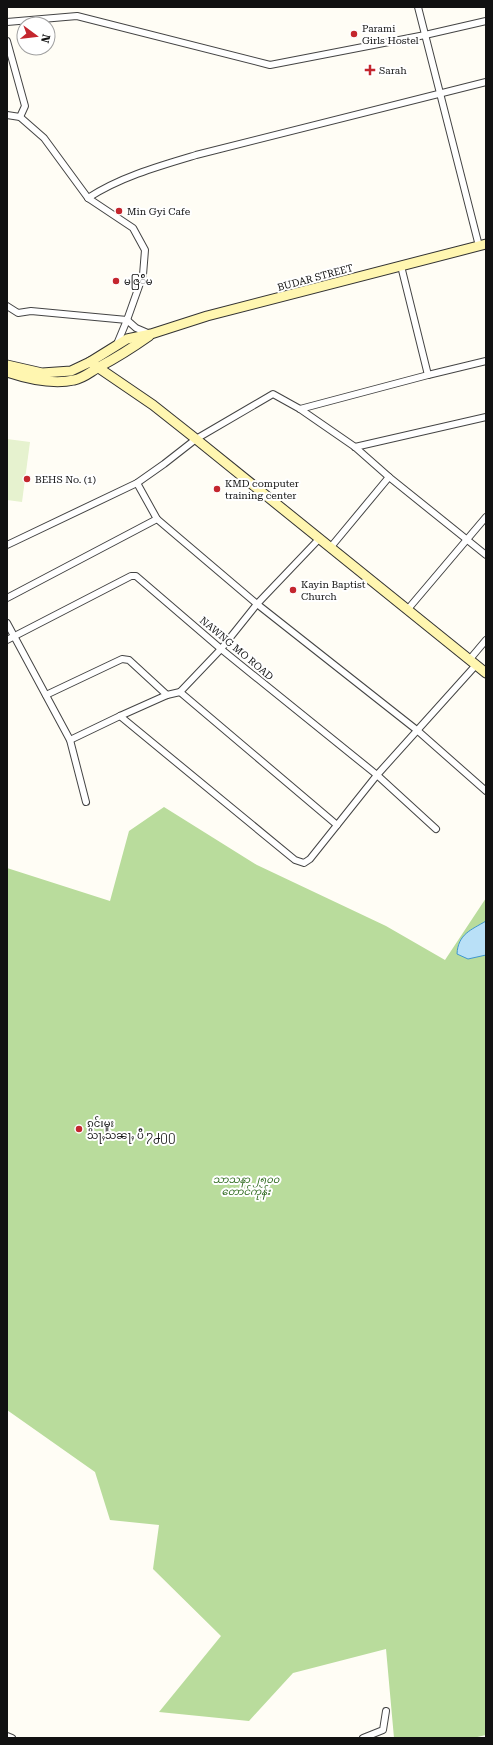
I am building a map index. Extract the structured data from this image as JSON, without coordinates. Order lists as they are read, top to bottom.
{
  "streets": {
    "main road": ["BUDAR STREET"],
    "street": ["NAWNG MO ROAD"]
  },
  "parks": ["သာသနာ ၂၅၀၀ တောင်ကုန်း"],
  "places": {
    "other": [
      "Parami Girls Hostel",
      "Min Gyi Cafe",
      "မဇြ်ိမ",
      "BEHS No. (1)",
      "KMD computer training center",
      "Kayin Baptist Church",
      "ၵွင်းမူး သႃႇသၼႃႇ ပီ ႒႕႐႐"
    ],
    "health": ["Sarah"]
  },
  "north": "right"
}
